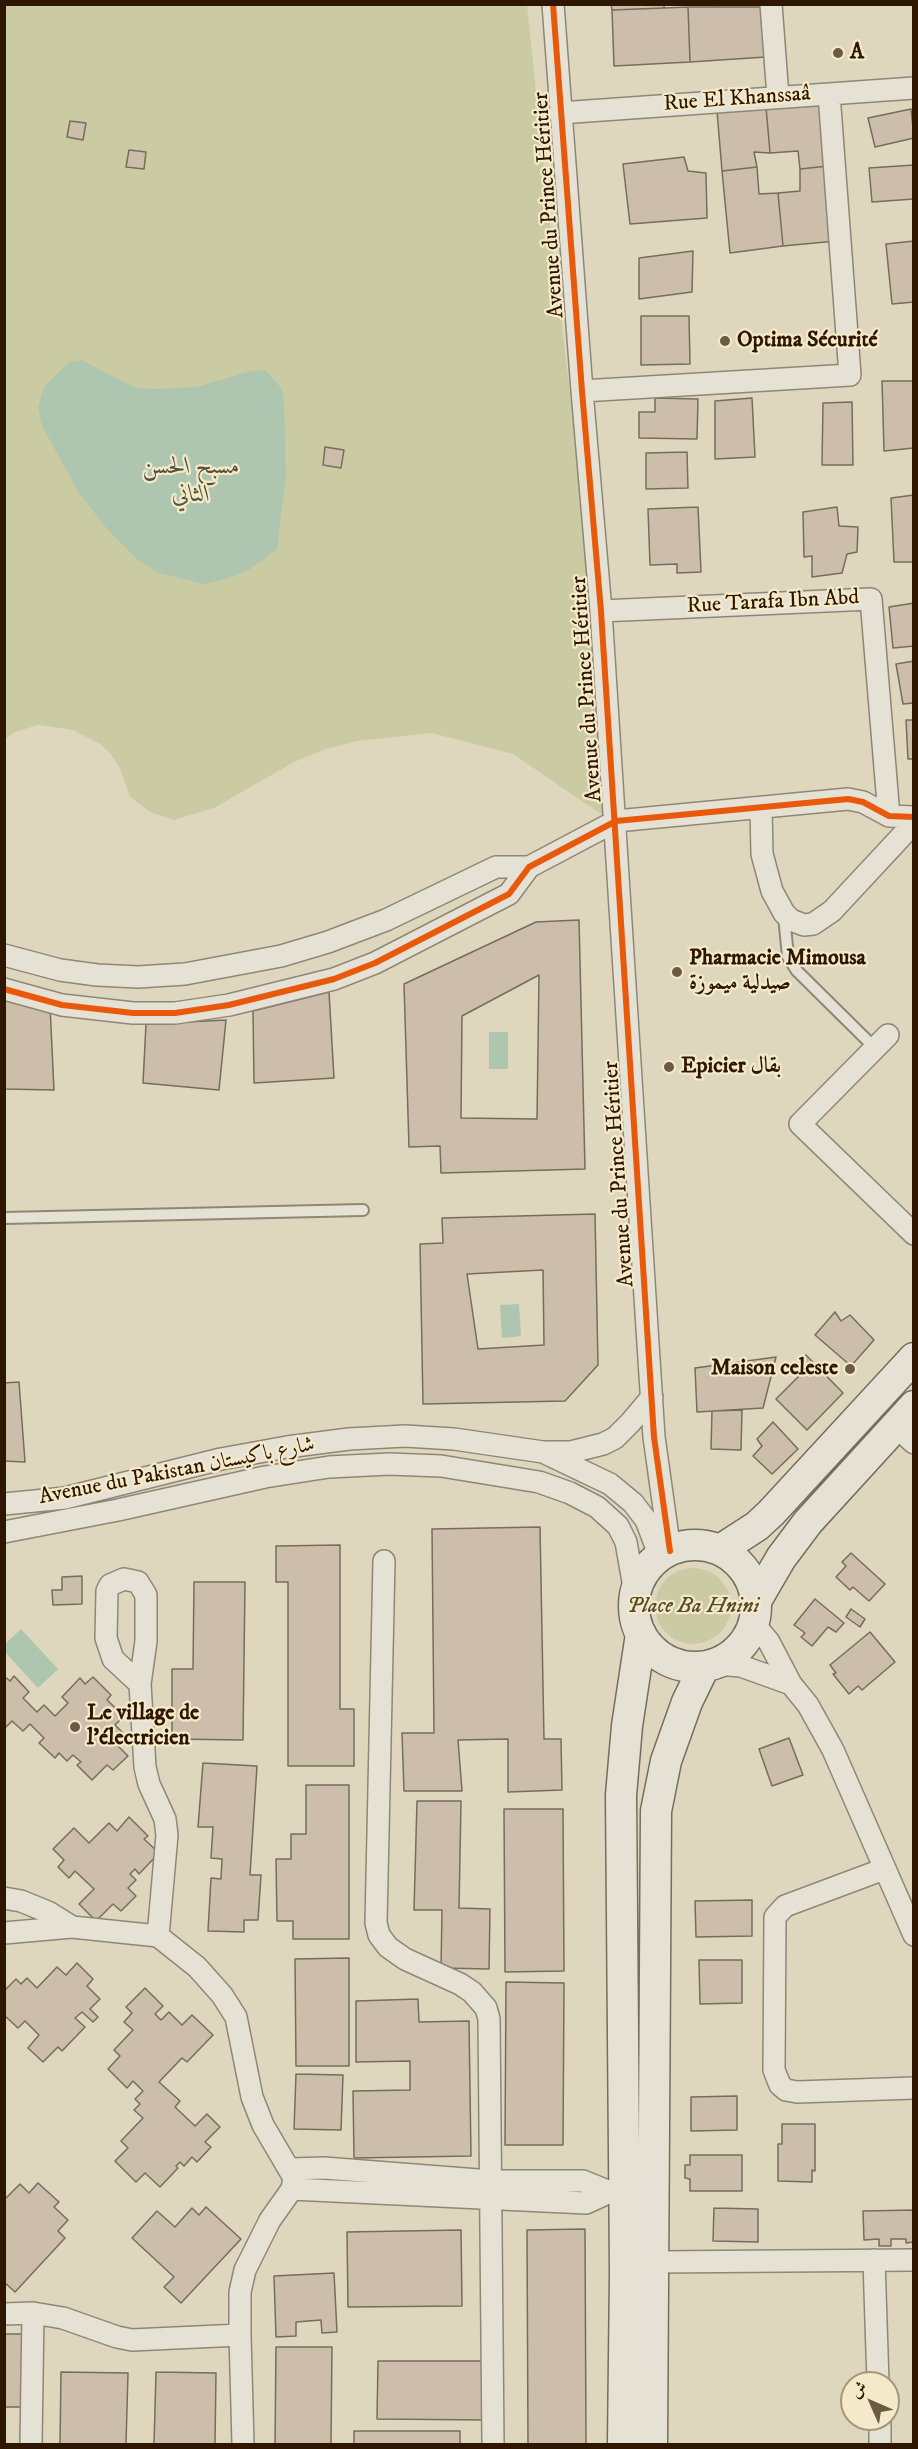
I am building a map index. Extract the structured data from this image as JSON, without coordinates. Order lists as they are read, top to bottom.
{
  "streets": {
    "street": [
      "Rue El Khanssaâ",
      "Avenue du Prince Héritier",
      "Rue Tarafa Ibn Abd",
      "Avenue du Pakistan شارع باكيستان"
    ]
  },
  "crossings": [
    ["Rue El Khanssaâ", "Avenue du Prince Héritier"],
    ["Avenue du Prince Héritier", "Rue Tarafa Ibn Abd"],
    ["Avenue du Prince Héritier", "Avenue du Pakistan شارع باكيستان"]
  ],
  "water": ["مسبح الحسن الثاني"],
  "parks": ["Place Ba Hnini"],
  "places": [
    "A",
    "Optima Sécurité",
    "Pharmacie Mimousa صيدلية ميموزة",
    "Epicier بقال",
    "Maison celeste",
    "Le village de l'électricien"
  ],
  "north": "top left"
}
